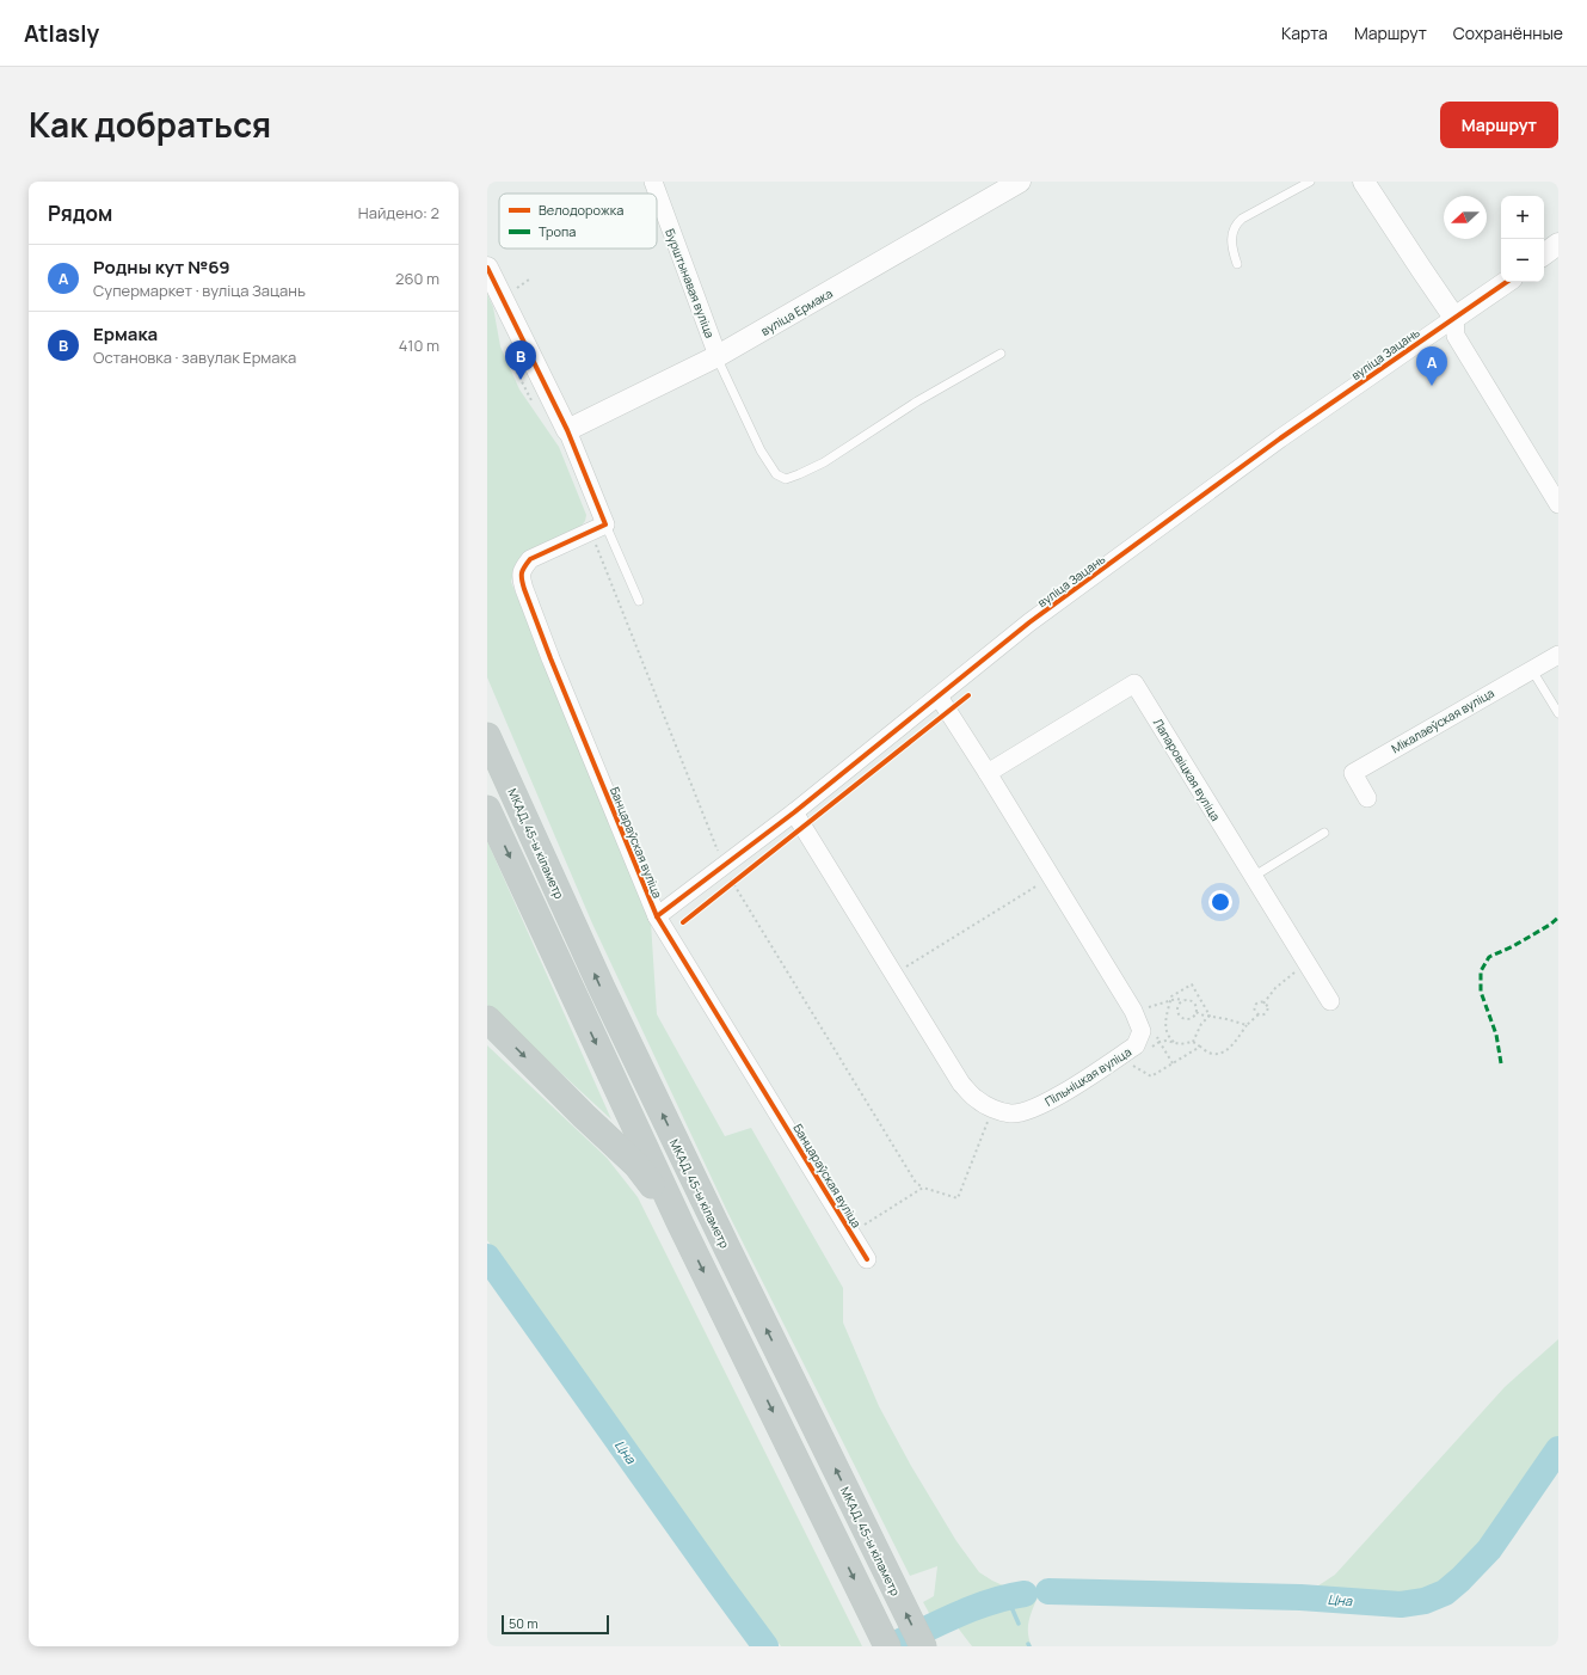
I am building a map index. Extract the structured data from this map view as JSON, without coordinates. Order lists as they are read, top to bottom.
{
  "streets": {
    "highway": ["МКАД, 45-ы кіламетр"],
    "street": [
      "Бурштынавая вуліца",
      "вуліца Ермака",
      "вуліца Зацань",
      "Мікалаеўская вуліца",
      "Лапаровіцкая вуліца",
      "Банцараўская вуліца",
      "Пільніцкая вуліца"
    ]
  },
  "crossings": [
    ["Бурштынавая вуліца", "вуліца Ермака"],
    ["вуліца Зацань", "Банцараўская вуліца"],
    ["вуліца Зацань", "Пільніцкая вуліца"],
    ["Лапаровіцкая вуліца", "Пільніцкая вуліца"]
  ],
  "water": ["Цна"],
  "legend": ["Велодорожка", "Тропа"],
  "scale_bar": "50 m",
  "north": "left",
  "page": {
    "header": "Atlasly",
    "nav": ["Карта", "Маршрут", "Сохранённые"],
    "title": "Как добраться",
    "buttons": "Маршрут",
    "heading": ["Рядом", "Найдено: 2"],
    "map_buttons": ["+", "−"],
    "list": [
      {
        "mark": "A",
        "name": "Родны кут №69",
        "note": "Супермаркет · вуліца Зацань",
        "value": "260 m"
      },
      {
        "mark": "B",
        "name": "Ермака",
        "note": "Остановка · завулак Ермака",
        "value": "410 m"
      }
    ],
    "pins": ["B", "A"],
    "scale": "50 m"
  }
}
